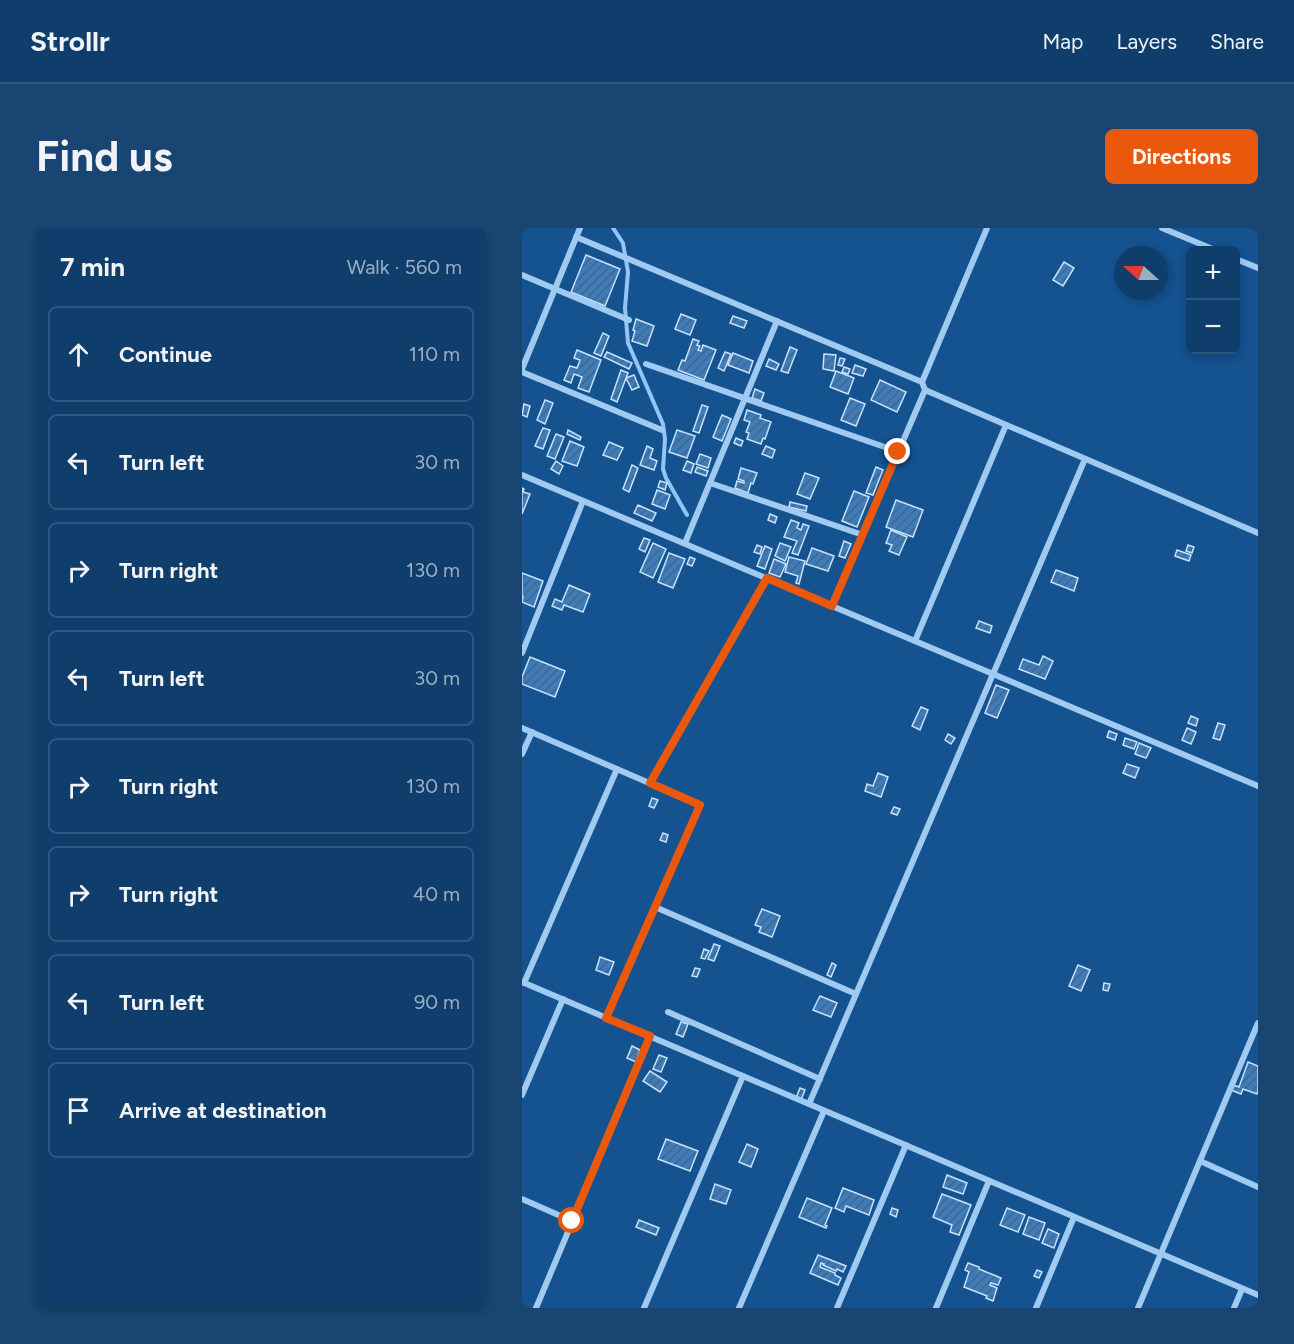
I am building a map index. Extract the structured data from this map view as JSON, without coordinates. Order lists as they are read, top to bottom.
{
  "north": "left",
  "page": {
    "header": "Strollr",
    "nav": ["Map", "Layers", "Share"],
    "buttons": "Directions",
    "title": "Find us",
    "heading": ["7 min", "Walk · 560 m"],
    "map_buttons": ["+", "−"],
    "list": [
      ["Continue", "110 m"],
      ["Turn left", "30 m"],
      ["Turn right", "130 m"],
      ["Turn left", "30 m"],
      ["Turn right", "130 m"],
      ["Turn right", "40 m"],
      ["Turn left", "90 m"],
      "Arrive at destination"
    ]
  }
}
